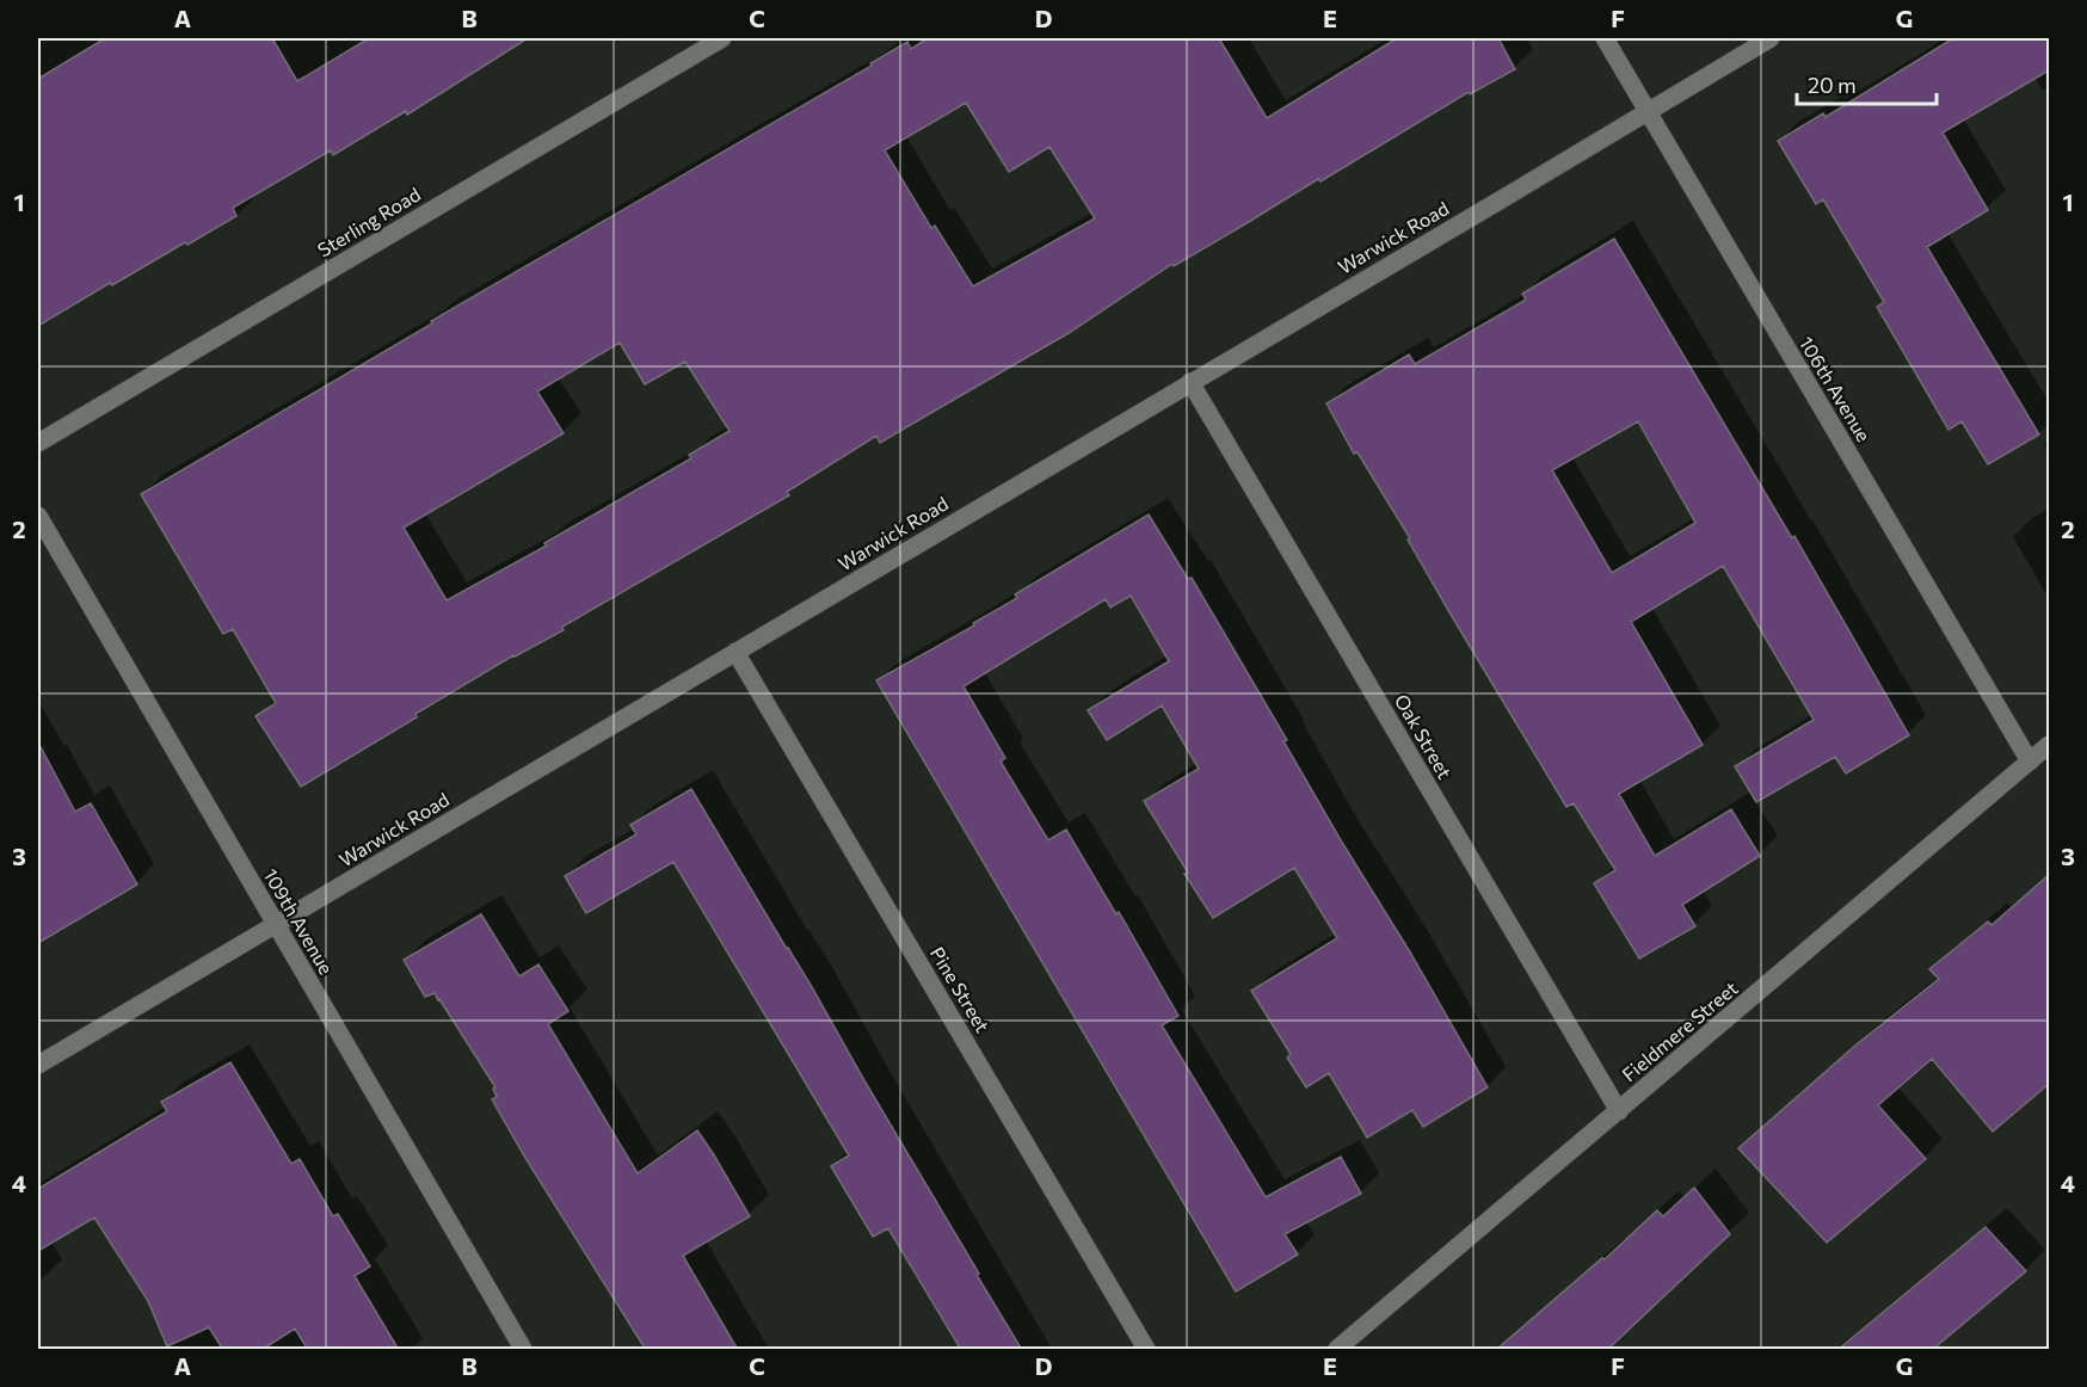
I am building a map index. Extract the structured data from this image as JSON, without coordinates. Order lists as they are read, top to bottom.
{
  "streets": {
    "street": [
      "Sterling Road",
      "Warwick Road",
      "106th Avenue",
      "Oak Street",
      "109th Avenue",
      "Pine Street",
      "Fieldmere Street"
    ]
  },
  "crossings": [
    ["Warwick Road", "106th Avenue"],
    ["Warwick Road", "Oak Street"],
    ["Warwick Road", "109th Avenue"],
    ["Warwick Road", "Pine Street"],
    ["106th Avenue", "Fieldmere Street"],
    ["Oak Street", "Fieldmere Street"]
  ],
  "scale_bar": "20 m",
  "grid": {
    "columns": [
      "A",
      "B",
      "C",
      "D",
      "E",
      "F",
      "G"
    ],
    "rows": [
      "1",
      "2",
      "3",
      "4"
    ]
  }
}
